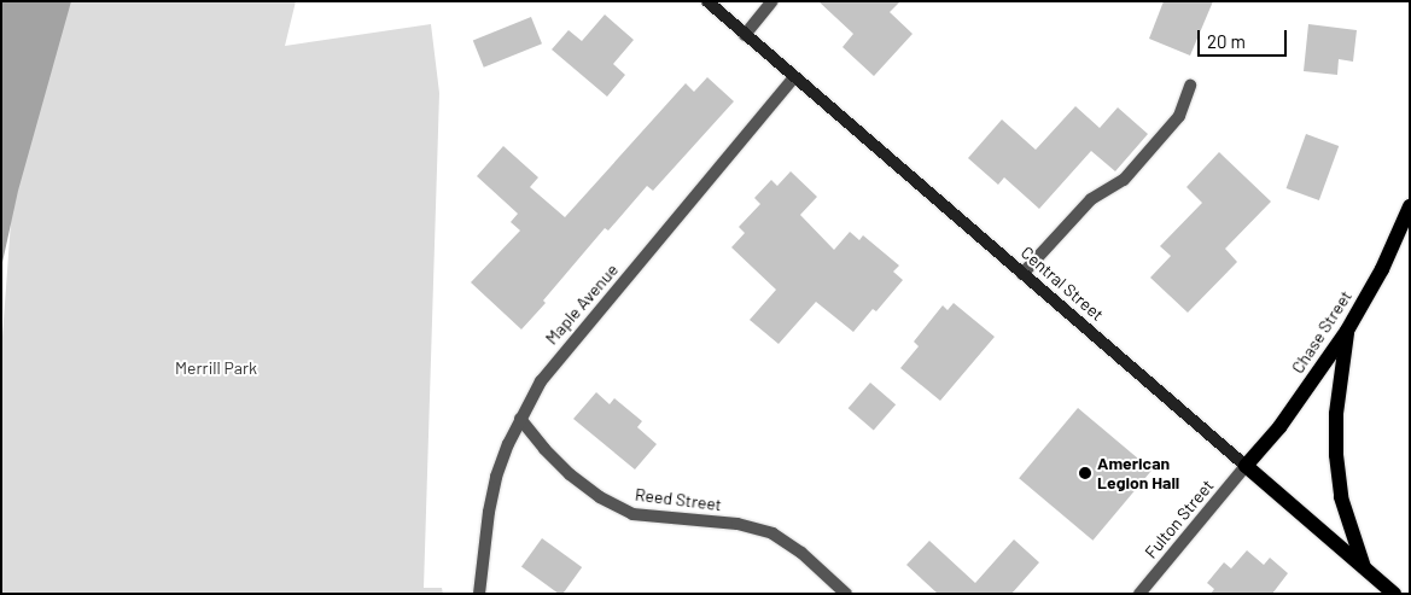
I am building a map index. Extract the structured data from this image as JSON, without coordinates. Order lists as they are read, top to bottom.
{
  "streets": {
    "main road": ["Central Street", "Chase Street"],
    "street": ["Maple Avenue", "Reed Street", "Fulton Street"]
  },
  "crossings": [
    ["Central Street", "Maple Avenue"],
    ["Central Street", "Chase Street"],
    ["Central Street", "Fulton Street"],
    ["Maple Avenue", "Reed Street"],
    ["Chase Street", "Fulton Street"]
  ],
  "parks": ["Merrill Park"],
  "places": ["American Legion Hall"],
  "scale_bar": "20 m"
}
